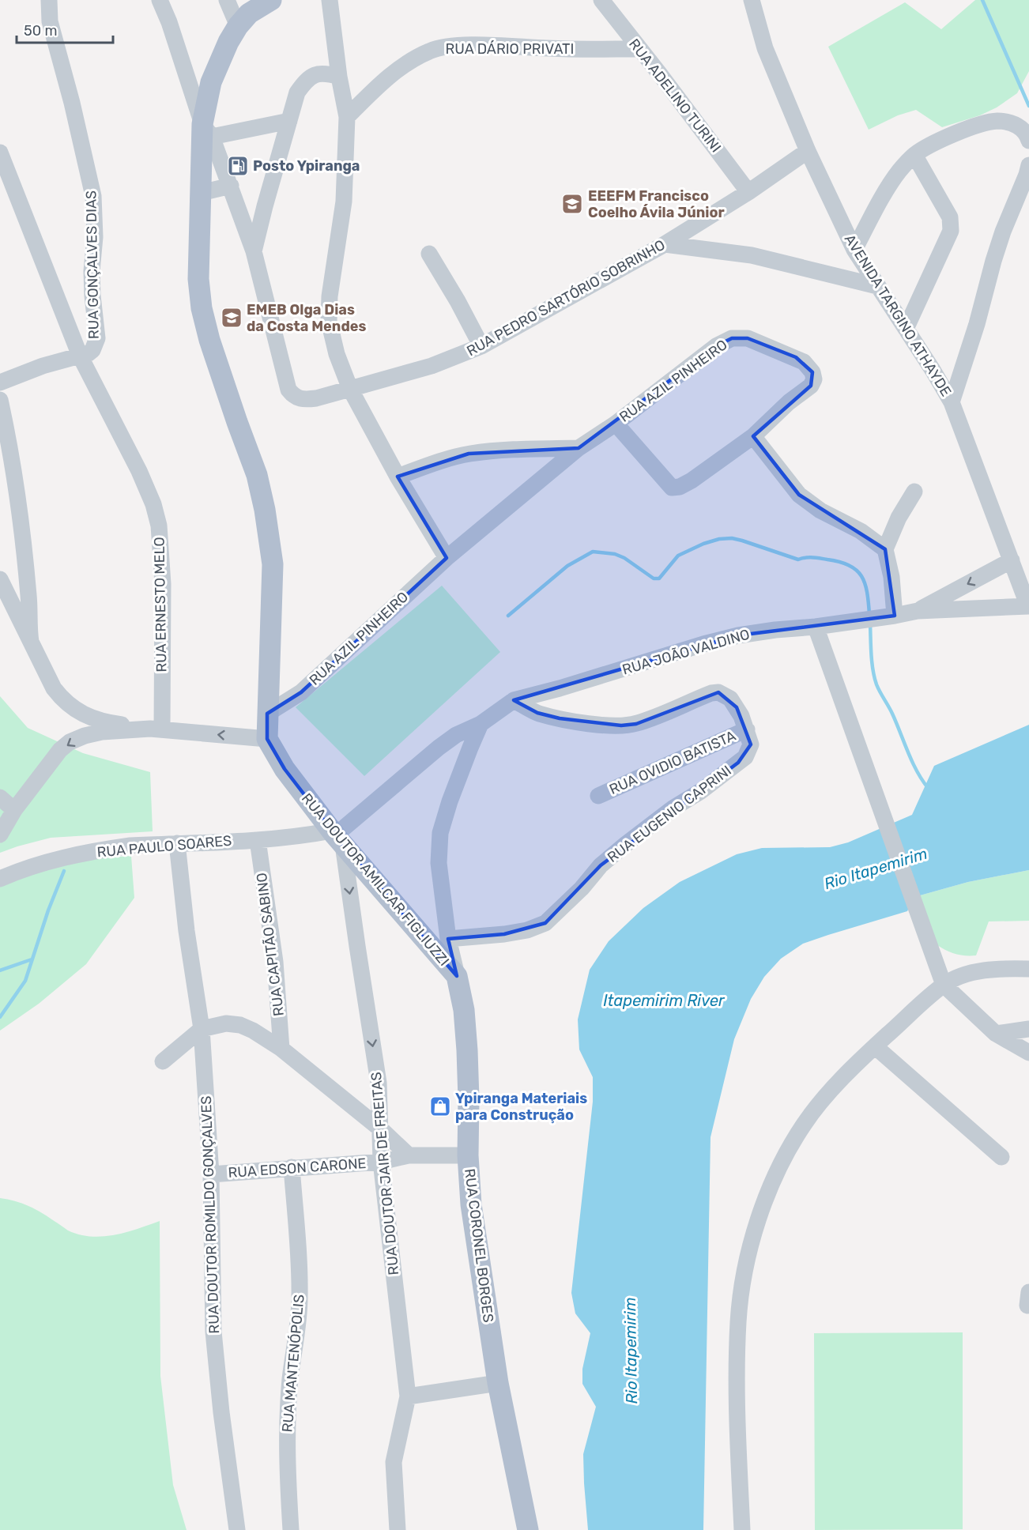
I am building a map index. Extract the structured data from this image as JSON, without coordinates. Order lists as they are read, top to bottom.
{
  "streets": {
    "main road": ["RUA DOUTOR AMILCAR FIGLIUZZI", "RUA CORONEL BORGES"],
    "street": [
      "RUA DÁRIO PRIVATI",
      "RUA ADELINO TURINI",
      "RUA GONÇALVES DIAS",
      "RUA PEDRO SARTÓRIO SOBRINHO",
      "AVENIDA TARGINO ATHAYDE",
      "RUA AZIL PINHEIRO",
      "RUA ERNESTO MELO",
      "RUA JOÃO VALDINO",
      "RUA OVIDIO BATISTA",
      "RUA EUGENIO CAPRINI",
      "RUA PAULO SOARES",
      "RUA CAPITÃO SABINO",
      "RUA EDSON CARONE",
      "RUA DOUTOR JAIR DE FREITAS",
      "RUA DOUTOR ROMILDO GONÇALVES",
      "RUA MANTENÓPOLIS"
    ]
  },
  "crossings": [
    ["RUA DÁRIO PRIVATI", "RUA ADELINO TURINI"],
    ["RUA ADELINO TURINI", "RUA PEDRO SARTÓRIO SOBRINHO"],
    ["RUA GONÇALVES DIAS", "RUA ERNESTO MELO"],
    ["RUA PEDRO SARTÓRIO SOBRINHO", "AVENIDA TARGINO ATHAYDE"],
    ["AVENIDA TARGINO ATHAYDE", "RUA JOÃO VALDINO"],
    ["RUA OVIDIO BATISTA", "RUA EUGENIO CAPRINI"],
    ["RUA EUGENIO CAPRINI", "RUA CORONEL BORGES"],
    ["RUA PAULO SOARES", "RUA DOUTOR AMILCAR FIGLIUZZI"],
    ["RUA PAULO SOARES", "RUA CAPITÃO SABINO"],
    ["RUA PAULO SOARES", "RUA DOUTOR JAIR DE FREITAS"],
    ["RUA PAULO SOARES", "RUA DOUTOR ROMILDO GONÇALVES"],
    ["RUA DOUTOR AMILCAR FIGLIUZZI", "RUA DOUTOR JAIR DE FREITAS"],
    ["RUA DOUTOR AMILCAR FIGLIUZZI", "RUA CORONEL BORGES"],
    ["RUA EDSON CARONE", "RUA DOUTOR JAIR DE FREITAS"],
    ["RUA EDSON CARONE", "RUA DOUTOR ROMILDO GONÇALVES"],
    ["RUA EDSON CARONE", "RUA CORONEL BORGES"],
    ["RUA EDSON CARONE", "RUA MANTENÓPOLIS"]
  ],
  "one_way": ["RUA DOUTOR JAIR DE FREITAS"],
  "water": ["Rio Itapemirim", "Itapemirim River"],
  "places": {
    "fuel station": ["Posto Ypiranga"],
    "school or university": ["EEEFM Francisco Coelho Ávila Júnior", "EMEB Olga Dias da Costa Mendes"],
    "shop": ["Ypiranga Materiais para Construção"]
  },
  "scale_bar": "50 m"
}
